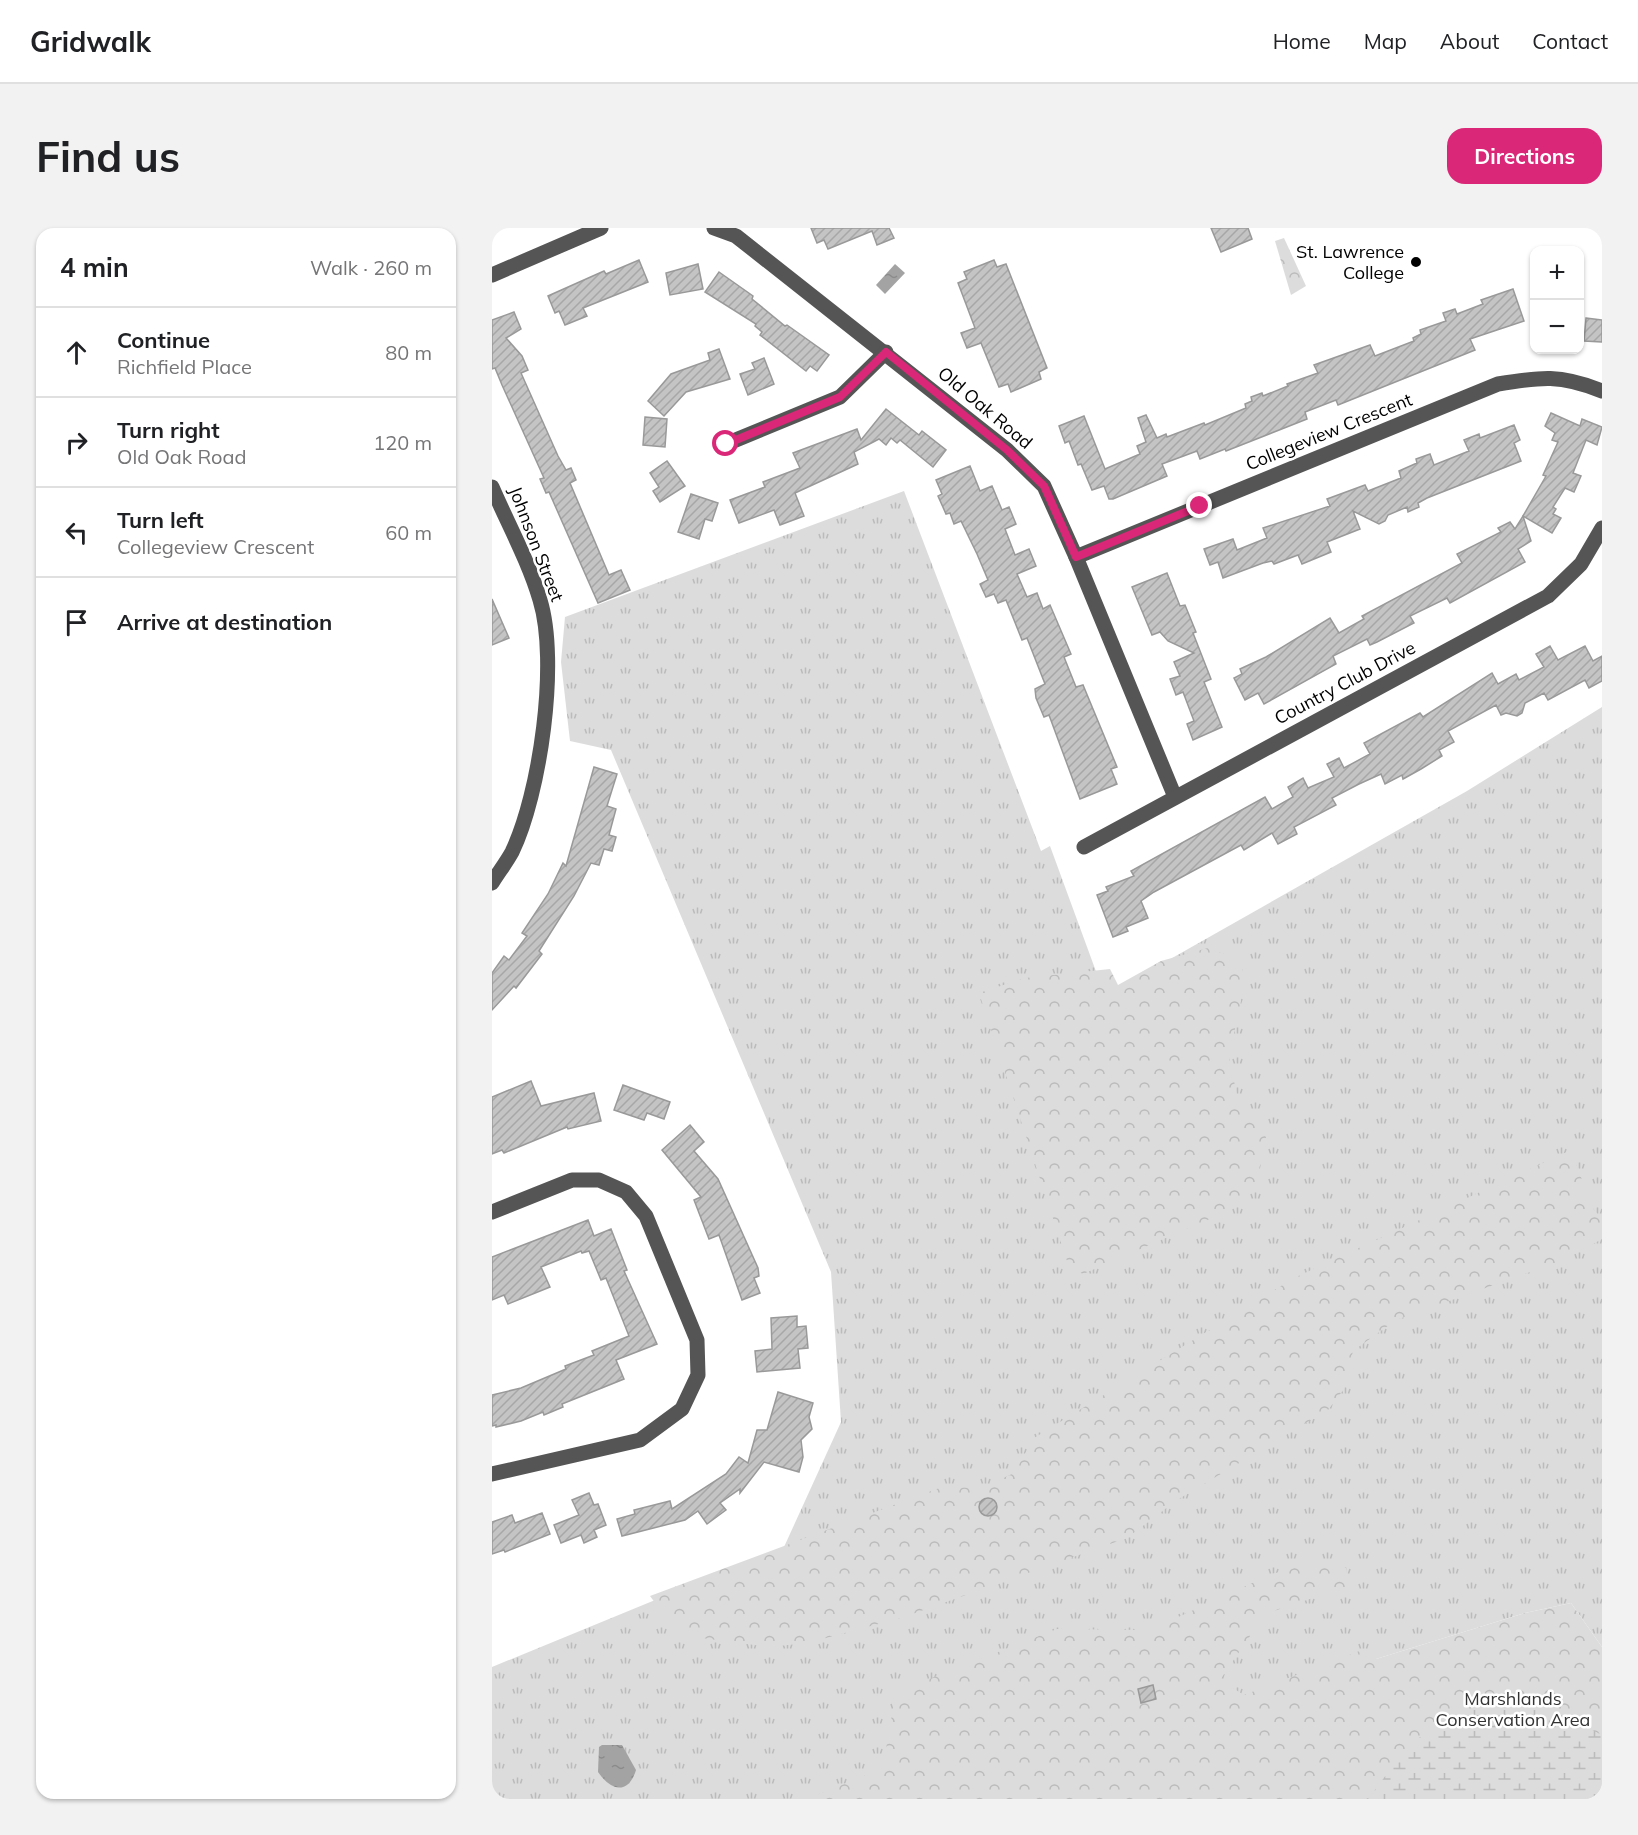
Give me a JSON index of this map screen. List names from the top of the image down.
{
  "streets": {
    "street": [
      "Old Oak Road",
      "Collegeview Crescent",
      "Johnson Street",
      "Country Club Drive"
    ]
  },
  "crossings": [
    ["Old Oak Road", "Collegeview Crescent"],
    ["Old Oak Road", "Country Club Drive"]
  ],
  "parks": ["Marshlands Conservation Area"],
  "places": ["St. Lawrence College"],
  "page": {
    "header": "Gridwalk",
    "nav": [
      "Home",
      "Map",
      "About",
      "Contact"
    ],
    "buttons": "Directions",
    "title": "Find us",
    "heading": ["4 min", "Walk · 260 m"],
    "map_buttons": ["+", "−"],
    "list": [
      ["Continue", "Richfield Place", "80 m"],
      ["Turn right", "Old Oak Road", "120 m"],
      ["Turn left", "Collegeview Crescent", "60 m"],
      "Arrive at destination"
    ]
  }
}
